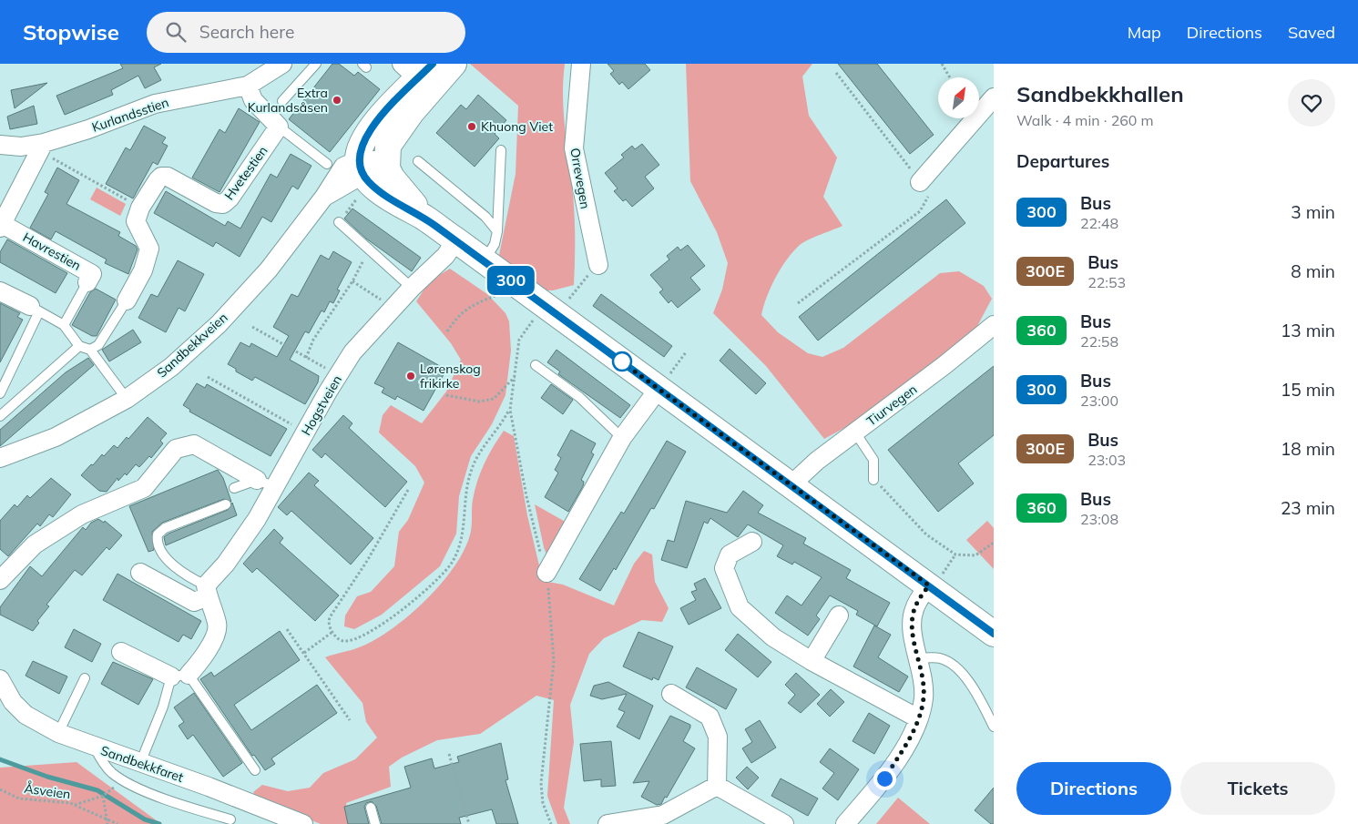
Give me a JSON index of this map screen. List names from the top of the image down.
{
  "streets": {
    "street": [
      "Kurlandsstien",
      "Hvetestien",
      "Orrevegen",
      "Havrestien",
      "Sandbekkveien",
      "Hogstveien",
      "Tiurvegen",
      "Sandbekkfaret"
    ],
    "path": ["Åsveien"]
  },
  "crossings": [
    ["Kurlandsstien", "Havrestien"]
  ],
  "places": ["Extra Kurlandsåsen", "Khuong Viet", "Lørenskog frikirke"],
  "lines": ["bus line 300"],
  "north": "top right",
  "page": {
    "header": "Stopwise",
    "search": "Search here",
    "nav": ["Map", "Directions", "Saved"],
    "on_map": "300",
    "heading": [
      ["Sandbekkhallen", "Walk · 4 min · 260 m"],
      "Departures"
    ],
    "list": [
      {
        "mark": "300",
        "name": "Bus",
        "note": "22:48",
        "value": "3 min"
      },
      {
        "mark": "300E",
        "name": "Bus",
        "note": "22:53",
        "value": "8 min"
      },
      {
        "mark": "360",
        "name": "Bus",
        "note": "22:58",
        "value": "13 min"
      },
      {
        "mark": "300",
        "name": "Bus",
        "note": "23:00",
        "value": "15 min"
      },
      {
        "mark": "300E",
        "name": "Bus",
        "note": "23:03",
        "value": "18 min"
      },
      {
        "mark": "360",
        "name": "Bus",
        "note": "23:08",
        "value": "23 min"
      }
    ],
    "buttons": ["Directions", "Tickets"]
  }
}
